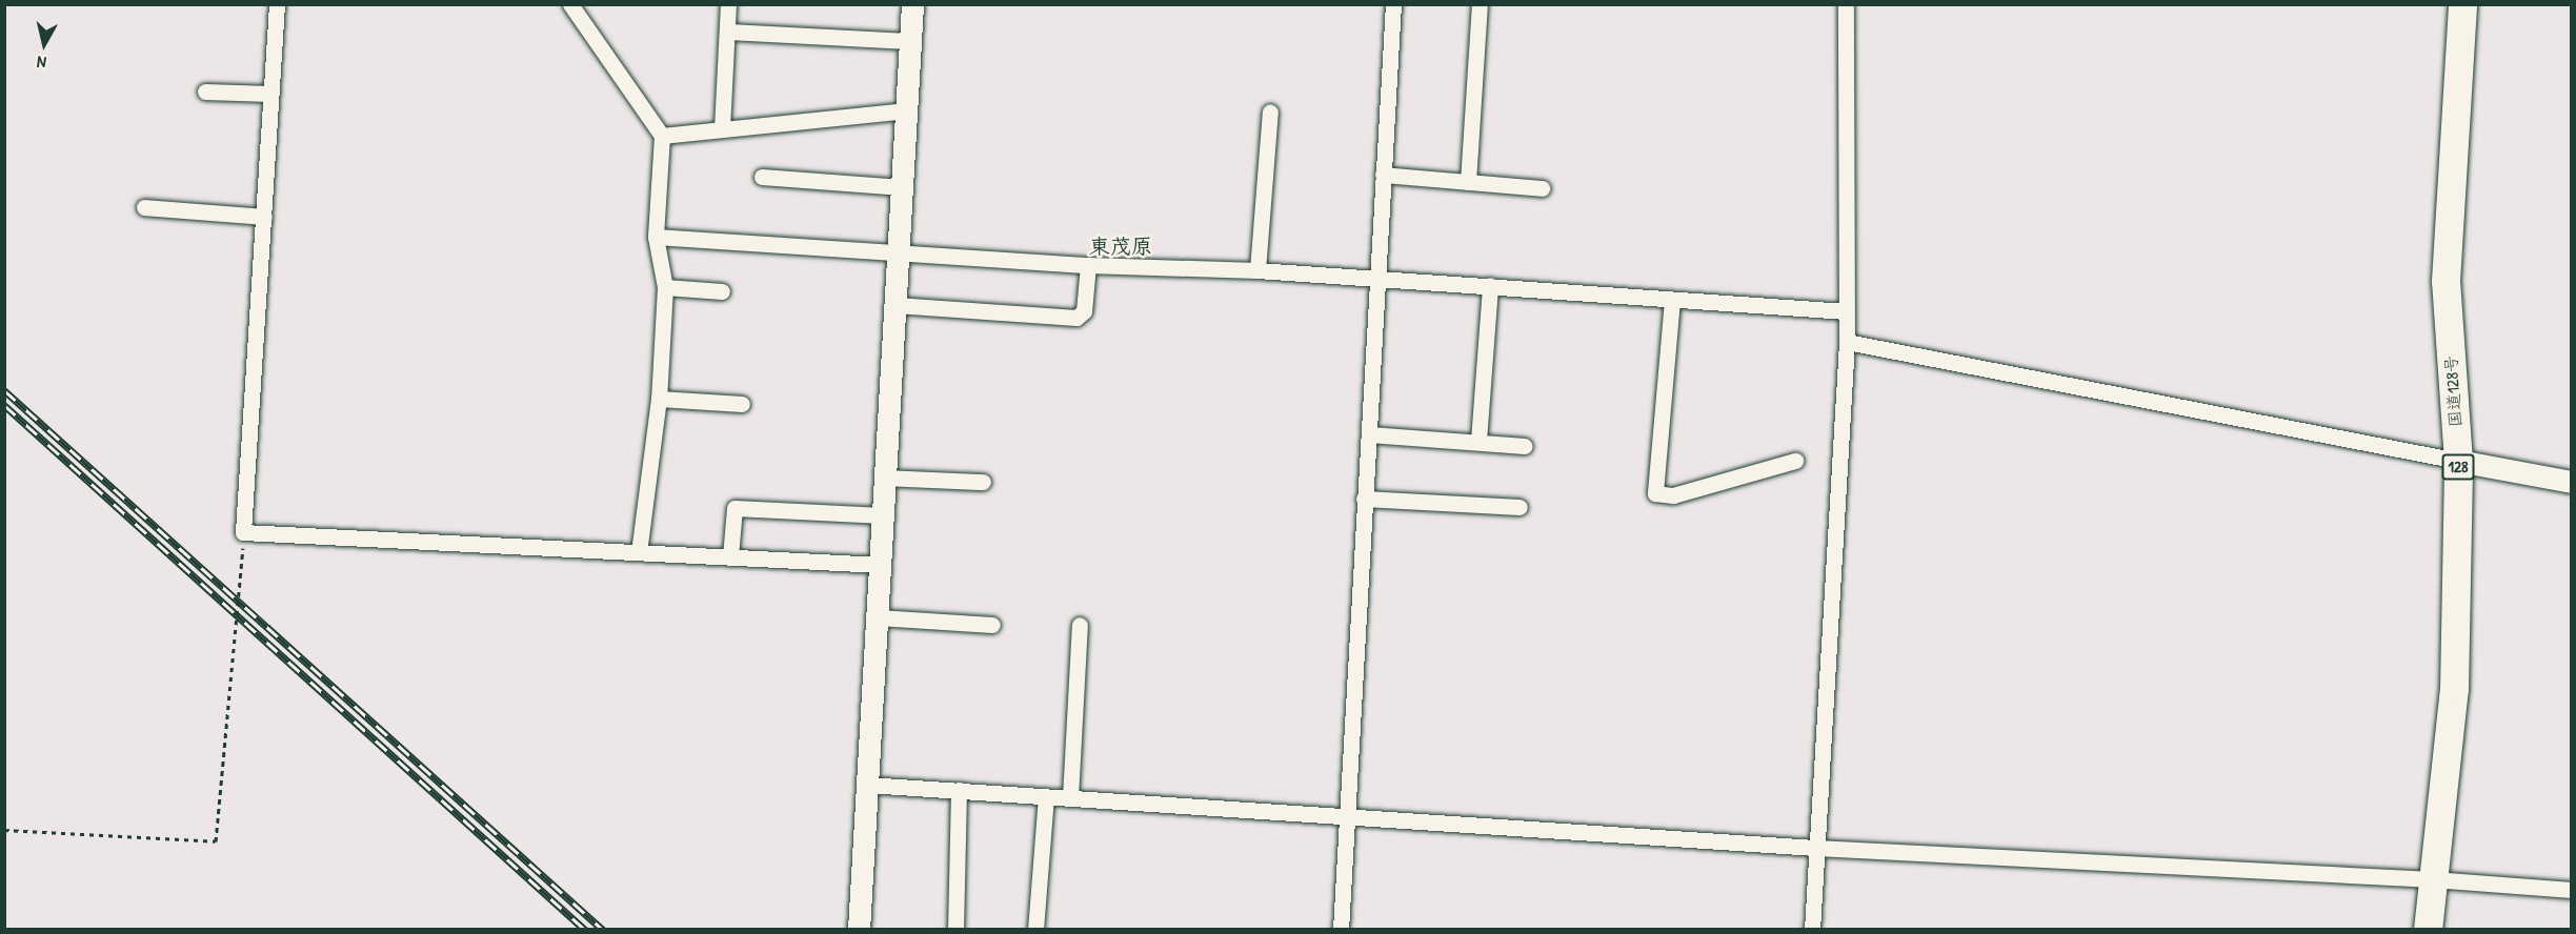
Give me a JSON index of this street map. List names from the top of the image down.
{
  "streets": {
    "highway": ["国道128号", "128"]
  },
  "districts": ["東茂原"],
  "north": "bottom"
}
